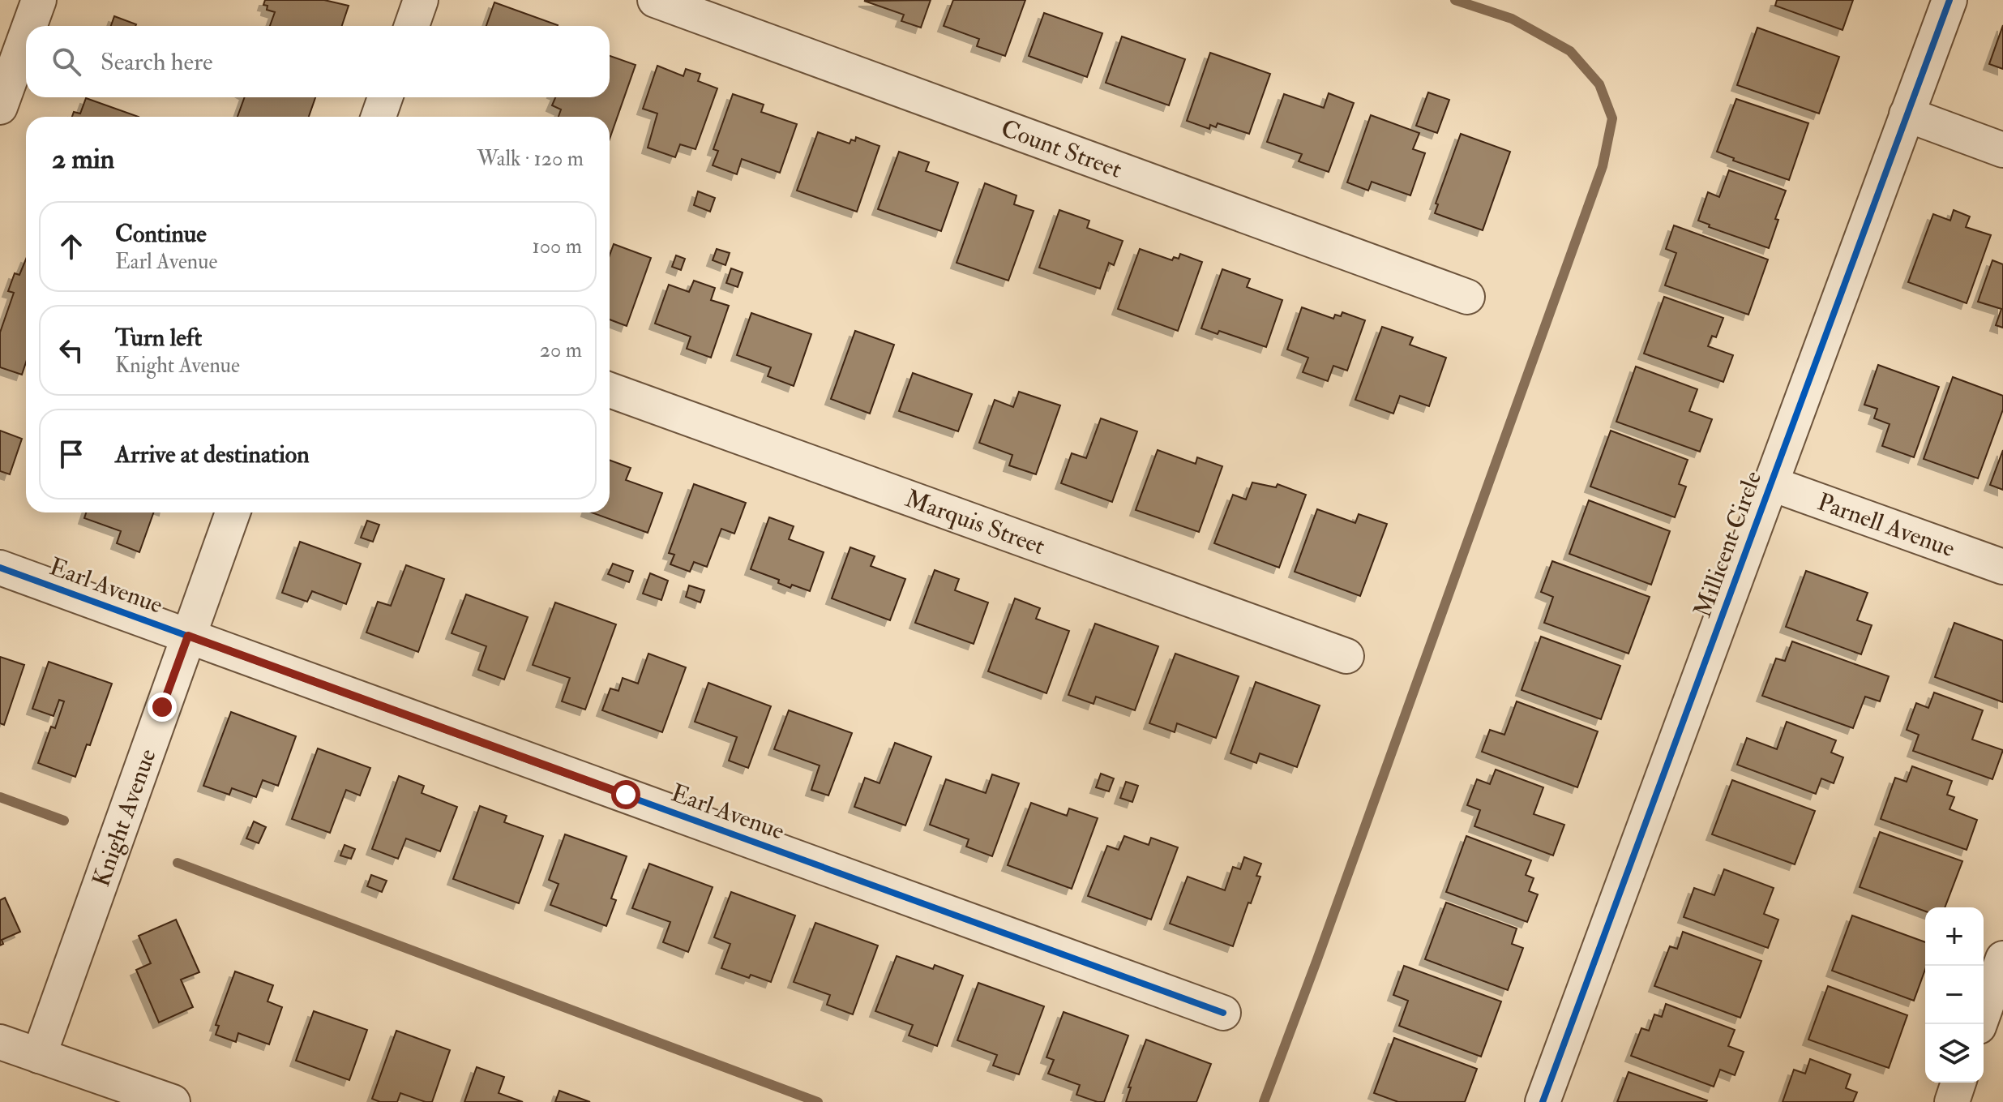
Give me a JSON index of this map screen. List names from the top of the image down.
{
  "streets": {
    "street": [
      "Count Street",
      "Marquis Street",
      "Parnell Avenue",
      "Millicent Circle",
      "Earl Avenue",
      "Knight Avenue"
    ]
  },
  "crossings": [
    ["Parnell Avenue", "Millicent Circle"],
    ["Earl Avenue", "Knight Avenue"]
  ],
  "page": {
    "search": "Search here",
    "heading": ["2 min", "Walk · 120 m"],
    "list": [
      ["Continue", "Earl Avenue", "100 m"],
      ["Turn left", "Knight Avenue", "20 m"],
      "Arrive at destination"
    ],
    "map_buttons": ["+", "−"]
  }
}
